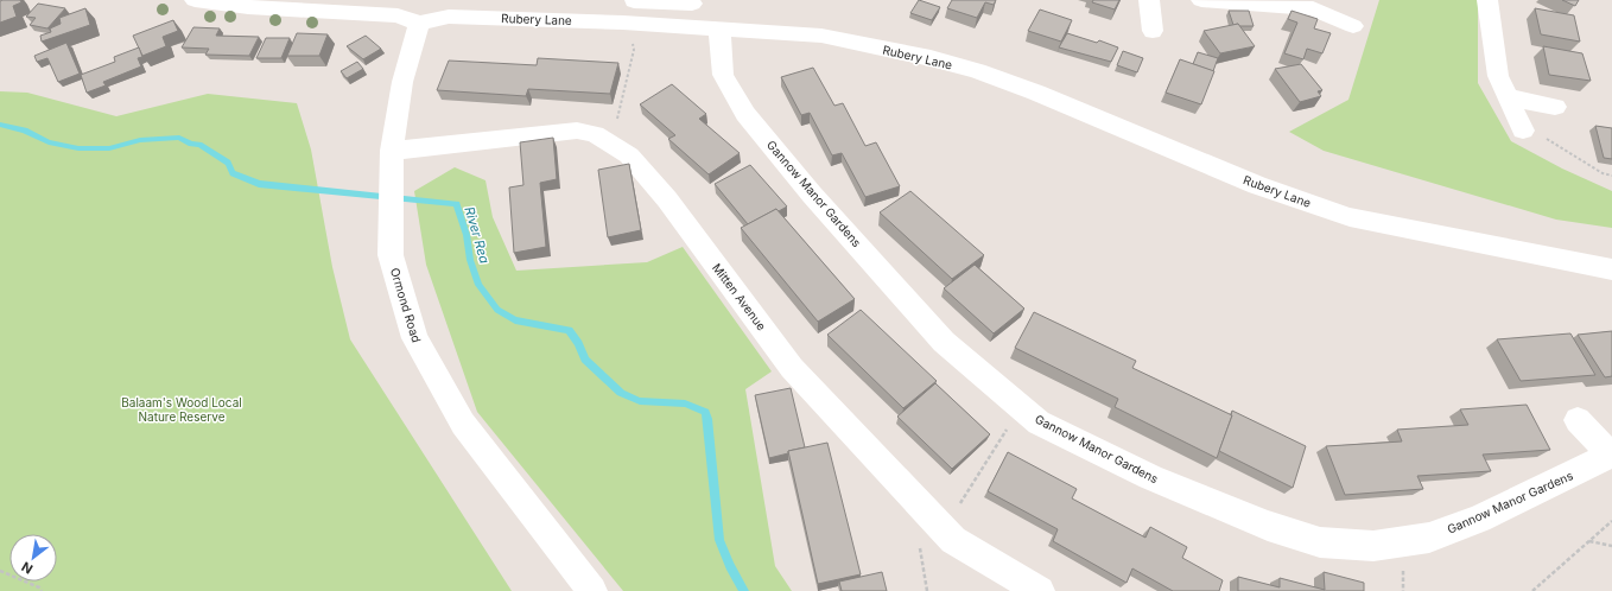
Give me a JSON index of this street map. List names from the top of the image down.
{
  "streets": {
    "street": [
      "Rubery Lane",
      "Gannow Manor Gardens",
      "Mitten Avenue",
      "Ormond Road"
    ]
  },
  "crossings": [
    ["Rubery Lane", "Gannow Manor Gardens"],
    ["Rubery Lane", "Ormond Road"],
    ["Mitten Avenue", "Ormond Road"]
  ],
  "water": ["River Rea"],
  "parks": ["Balaam's Wood Local Nature Reserve"],
  "north": "bottom left"
}
